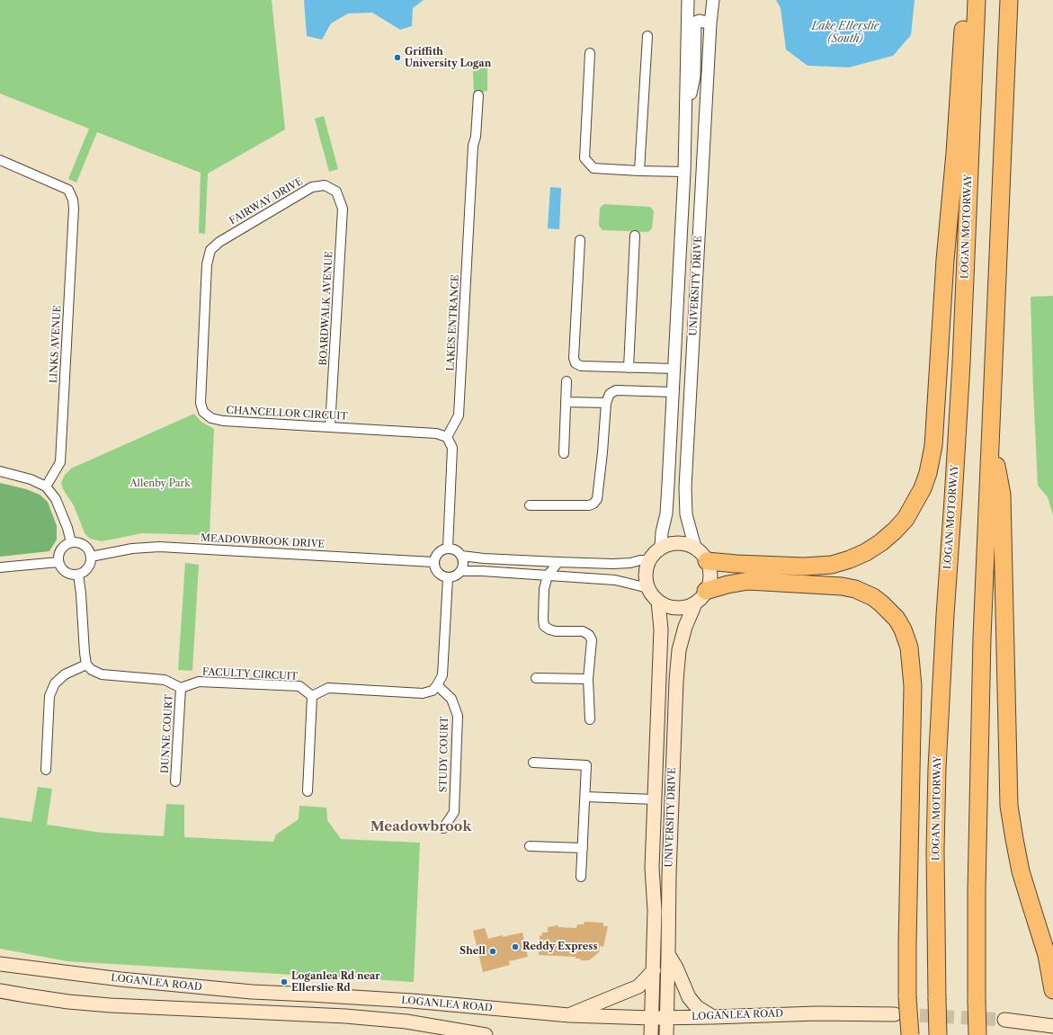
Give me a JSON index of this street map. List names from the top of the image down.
{
  "streets": {
    "highway": ["LOGAN MOTORWAY"],
    "main road": ["UNIVERSITY DRIVE", "LOGANLEA ROAD"],
    "street": [
      "FAIRWAY DRIVE",
      "BOARDWALK AVENUE",
      "LAKES ENTRANCE",
      "LINKS AVENUE",
      "CHANCELLOR CIRCUIT",
      "MEADOWBROOK DRIVE",
      "FACULTY CIRCUIT",
      "DUNNE COURT",
      "STUDY COURT"
    ]
  },
  "crossings": [
    ["FAIRWAY DRIVE", "BOARDWALK AVENUE"],
    ["FAIRWAY DRIVE", "CHANCELLOR CIRCUIT"],
    ["UNIVERSITY DRIVE", "LOGANLEA ROAD"],
    ["BOARDWALK AVENUE", "CHANCELLOR CIRCUIT"],
    ["LAKES ENTRANCE", "CHANCELLOR CIRCUIT"],
    ["FACULTY CIRCUIT", "DUNNE COURT"]
  ],
  "districts": ["Meadowbrook"],
  "water": ["Lake Ellerslie (South)"],
  "parks": ["Allenby Park"],
  "places": [
    "Griffith University Logan",
    "Reddy Express",
    "Shell",
    "Loganlea Rd near Ellerslie Rd"
  ]
}
